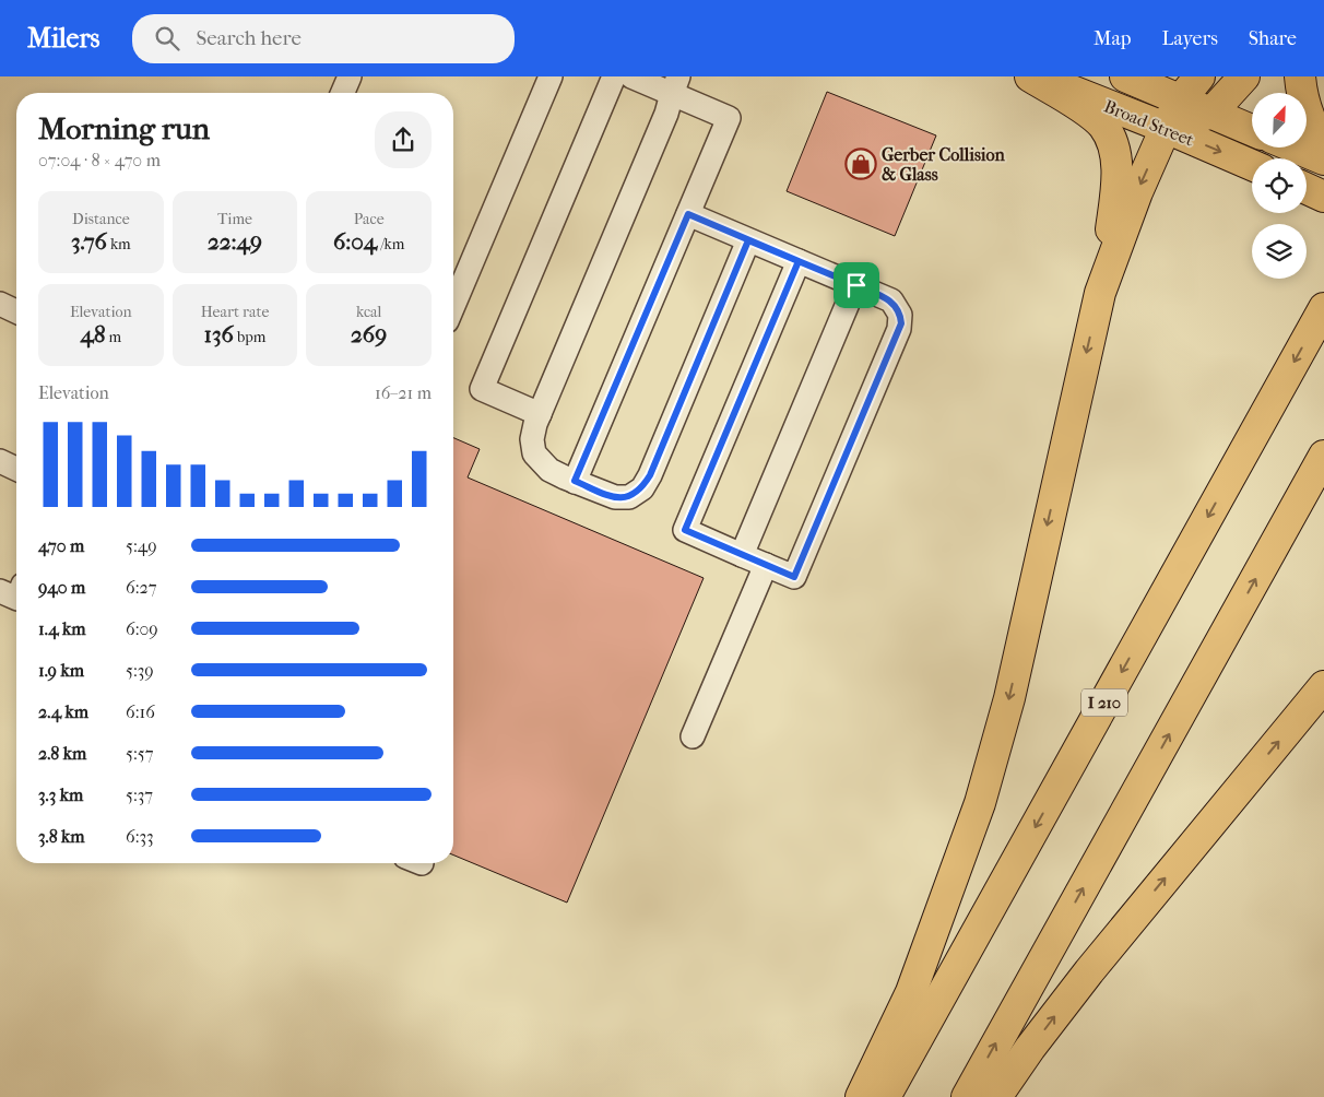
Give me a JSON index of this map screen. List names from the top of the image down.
{
  "streets": {
    "main road": ["Broad Street", "I 210"]
  },
  "places": {
    "shop": ["Gerber Collision & Glass"]
  },
  "north": "top right",
  "page": {
    "header": "Milers",
    "search": "Search here",
    "nav": ["Map", "Layers", "Share"],
    "heading": ["Morning run", "07:04 · 8 × 470 m"],
    "stats": [
      ["Distance", "3.76 km"],
      ["Time", "22:49"],
      ["Pace", "6:04 /km"],
      ["Elevation", "48 m"],
      ["Heart rate", "136 bpm"],
      ["kcal", "269"]
    ],
    "chart": ["Elevation", "16–21 m"],
    "list": [
      {
        "name": "470 m",
        "note": "5:49"
      },
      {
        "name": "940 m",
        "note": "6:27"
      },
      {
        "name": "1.4 km",
        "note": "6:09"
      },
      {
        "name": "1.9 km",
        "note": "5:39"
      },
      {
        "name": "2.4 km",
        "note": "6:16"
      },
      {
        "name": "2.8 km",
        "note": "5:57"
      },
      {
        "name": "3.3 km",
        "note": "5:37"
      },
      {
        "name": "3.8 km",
        "note": "6:33"
      }
    ]
  }
}
